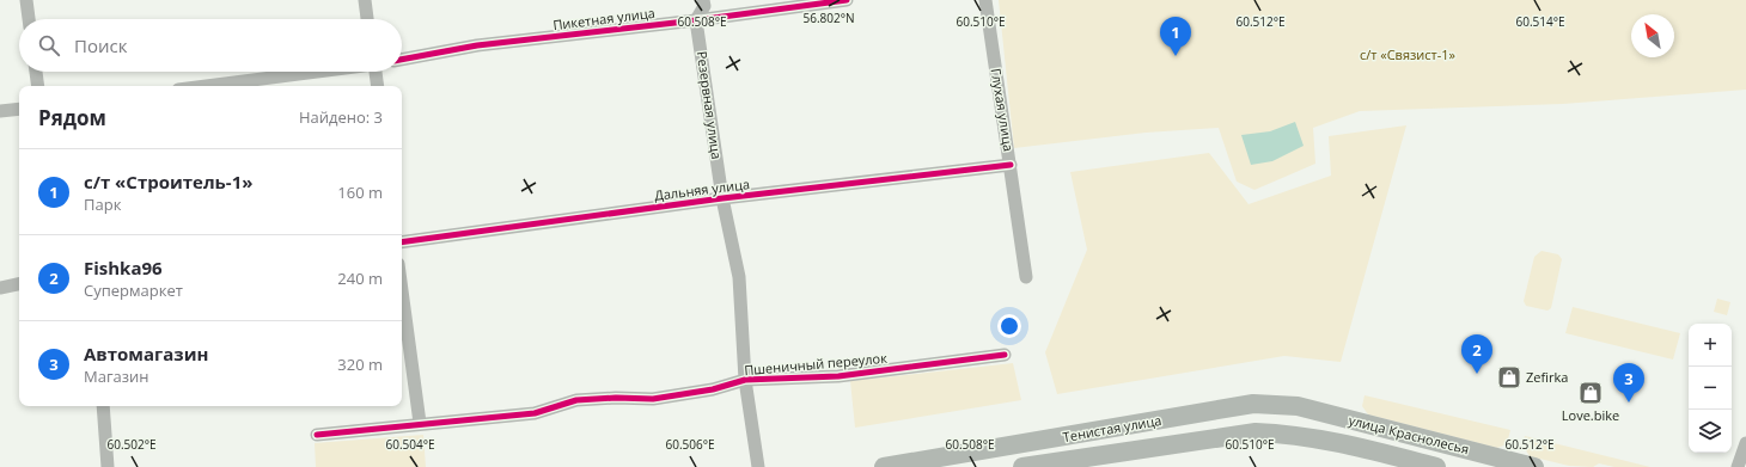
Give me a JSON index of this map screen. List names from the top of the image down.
{
  "streets": {
    "main road": ["Тенистая улица", "улица Краснолесья"],
    "street": [
      "Пикетная улица",
      "Резервная улица",
      "Глухая улица",
      "Дальняя улица",
      "Пшеничный переулок"
    ]
  },
  "crossings": [
    ["Пикетная улица", "Резервная улица"],
    ["Резервная улица", "Дальняя улица"],
    ["Резервная улица", "Пшеничный переулок"],
    ["Глухая улица", "Дальняя улица"],
    ["Тенистая улица", "улица Краснолесья"]
  ],
  "parks": ["с/т «Связист-1»"],
  "places": {
    "shop": ["Zefirka", "Love.bike"]
  },
  "north": "top left",
  "page": {
    "pins": ["1", "2", "3"],
    "search": "Поиск",
    "heading": ["Рядом", "Найдено: 3"],
    "list": [
      {
        "mark": "1",
        "name": "с/т «Строитель-1»",
        "note": "Парк",
        "value": "160 m"
      },
      {
        "mark": "2",
        "name": "Fishka96",
        "note": "Супермаркет",
        "value": "240 m"
      },
      {
        "mark": "3",
        "name": "Автомагазин",
        "note": "Магазин",
        "value": "320 m"
      }
    ],
    "map_buttons": ["+", "−"]
  },
  "coordinates": [
    "56.802°N",
    "60.508°E",
    "60.510°E",
    "60.512°E",
    "60.514°E",
    "60.502°E",
    "60.504°E",
    "60.506°E"
  ]
}
